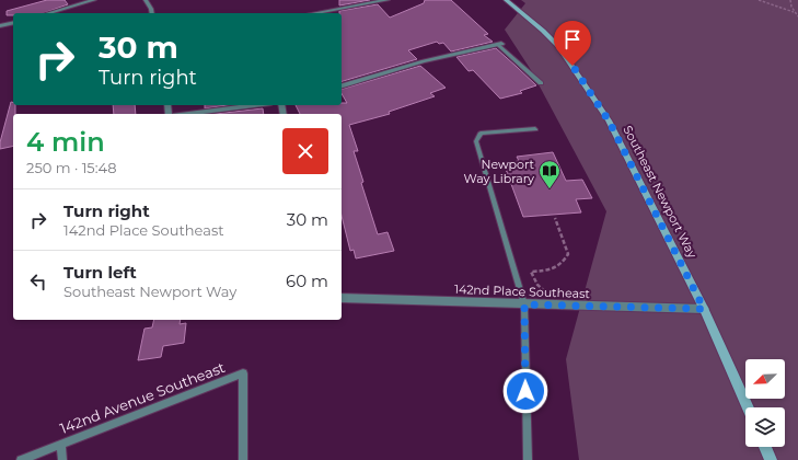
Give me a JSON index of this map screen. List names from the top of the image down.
{
  "streets": {
    "main road": ["Southeast Newport Way"],
    "street": ["142nd Place Southeast"],
    "lane": ["142nd Avenue Southeast"]
  },
  "crossings": [
    ["Southeast Newport Way", "142nd Place Southeast"]
  ],
  "places": {
    "library": ["Newport Way Library"]
  },
  "north": "bottom left",
  "page": {
    "turn": ["30 m", "Turn right"],
    "heading": ["4 min", "250 m · 15:48"],
    "list": [
      {
        "name": "Turn right",
        "note": "142nd Place Southeast",
        "value": "30 m"
      },
      {
        "name": "Turn left",
        "note": "Southeast Newport Way",
        "value": "60 m"
      }
    ]
  }
}
